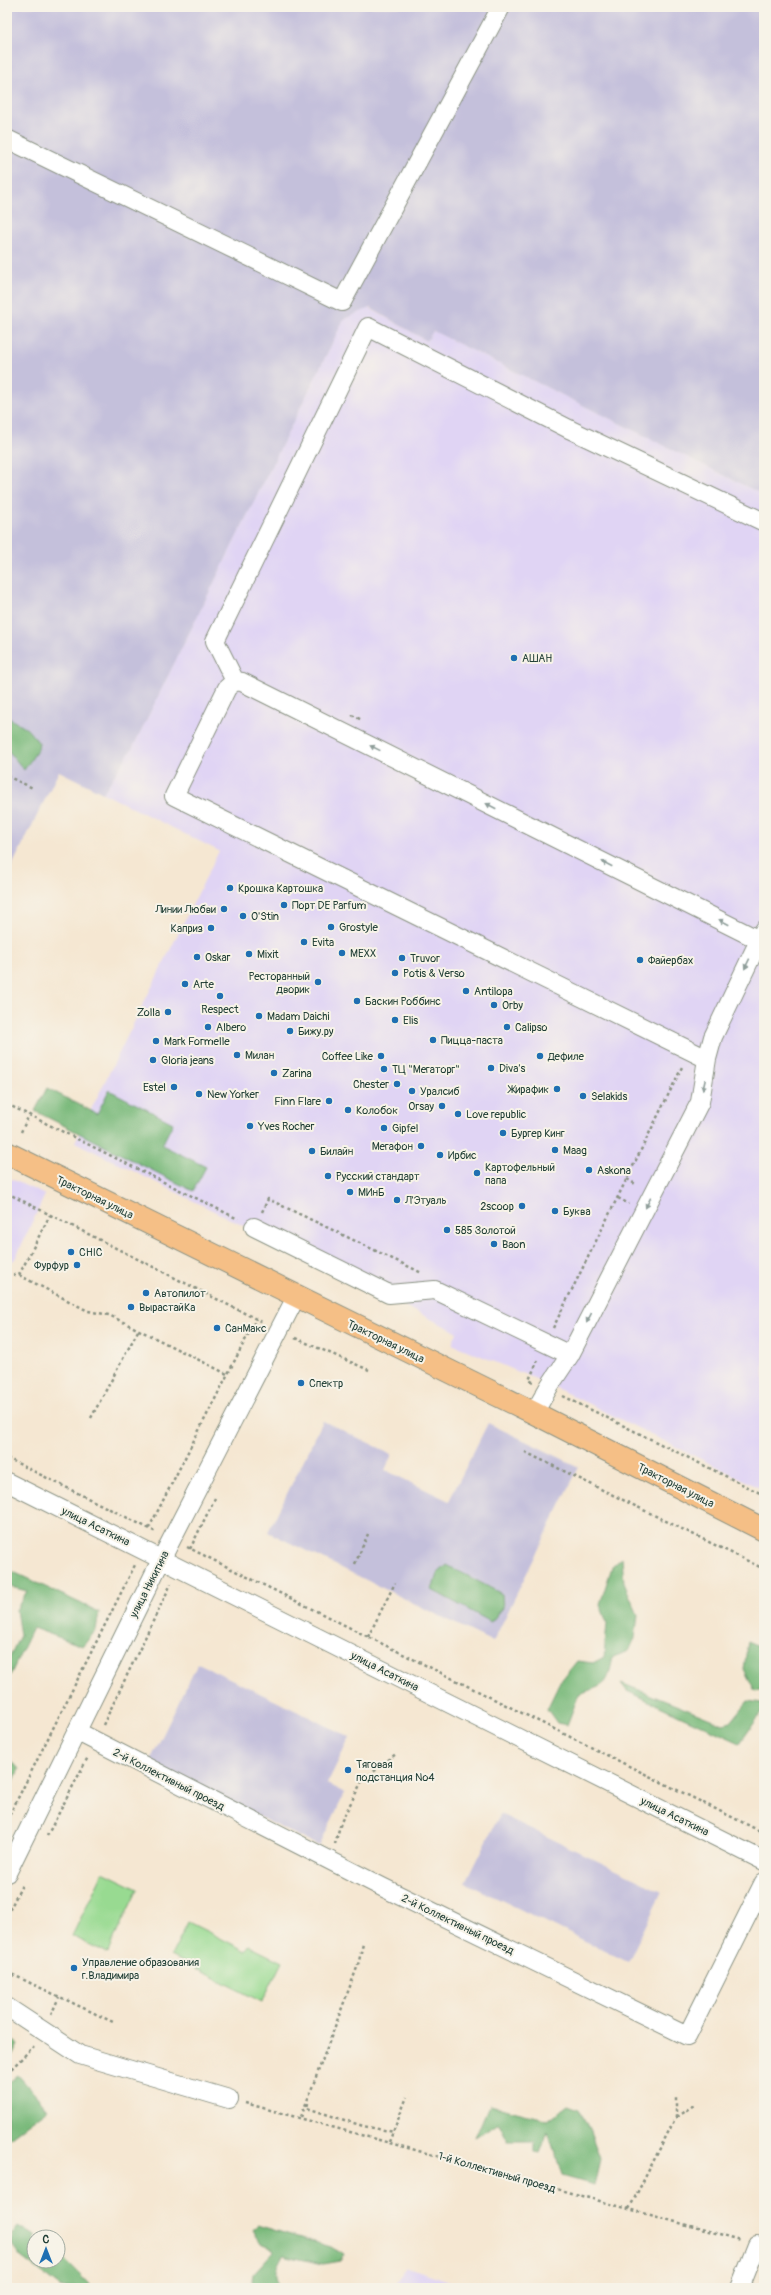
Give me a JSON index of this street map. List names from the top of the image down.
{
  "streets": {
    "main road": ["Тракторная улица"],
    "street": ["улица Асаткина", "улица Никитина", "2-й Коллективный проезд"],
    "path": ["1-й Коллективный проезд"]
  },
  "crossings": [
    ["Тракторная улица", "улица Никитина"],
    ["улица Асаткина", "улица Никитина"],
    ["улица Никитина", "2-й Коллективный проезд"]
  ],
  "places": [
    "АШАН",
    "Крошка Картошка",
    "Порт DE Parfum",
    "Линии Любви",
    "O'Stin",
    "Grostyle",
    "Каприз",
    "Evita",
    "MEXX",
    "Mixit",
    "Oskar",
    "Truvor",
    "Файербах",
    "Potis & Verso",
    "Ресторанный дворик",
    "Arte",
    "Antilopa",
    "Respect",
    "Баскин Роббинс",
    "Orby",
    "Zolla",
    "Madam Daichi",
    "Elis",
    "Albero",
    "Calipso",
    "Бижу.ру",
    "Пицца-паста",
    "Mark Formelle",
    "Милан",
    "Coffee Like",
    "Дефиле",
    "Gloria jeans",
    "Diva's",
    "ТЦ \"Мегаторг\"",
    "Zarina",
    "Chester",
    "Estel",
    "Жирафик",
    "Уралсиб",
    "New Yorker",
    "Selakids",
    "Finn Flare",
    "Orsay",
    "Колобок",
    "Love republic",
    "Yves Rocher",
    "Gipfel",
    "Бургер Кинг",
    "Мегафон",
    "Maag",
    "Билайн",
    "Ирбис",
    "Askona",
    "Картофельный папа",
    "Русский стандарт",
    "МИнБ",
    "Л'Этуаль",
    "2scoop",
    "Буква",
    "585 Золотой",
    "Baon",
    "CHIC",
    "Фурфур",
    "Автопилот",
    "ВырастайКа",
    "СанМакс",
    "Спектр",
    "Тяговая подстанция №4",
    "Управление образования г.Владимира"
  ],
  "north": "top"
}
